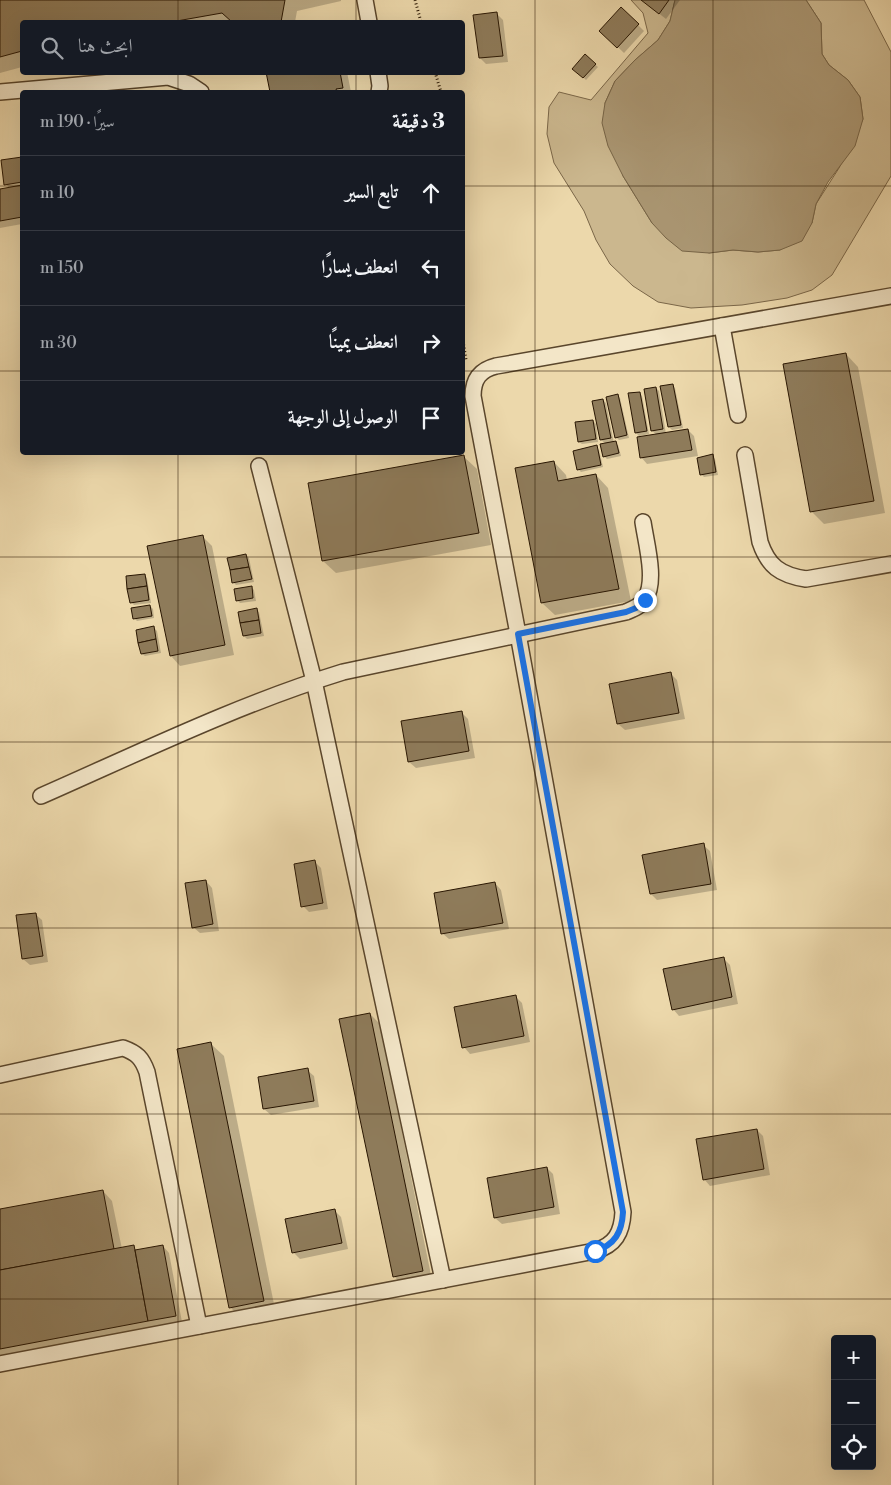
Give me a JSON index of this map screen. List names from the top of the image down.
{
  "page": {
    "search": "ابحث هنا",
    "heading": ["3 دقيقة", "سيرًا · 190 m"],
    "list": [
      ["تابع السير", "10 m"],
      ["انعطف يسارًا", "150 m"],
      ["انعطف يمينًا", "30 m"],
      "الوصول إلى الوجهة"
    ],
    "map_buttons": ["+", "−"]
  }
}
